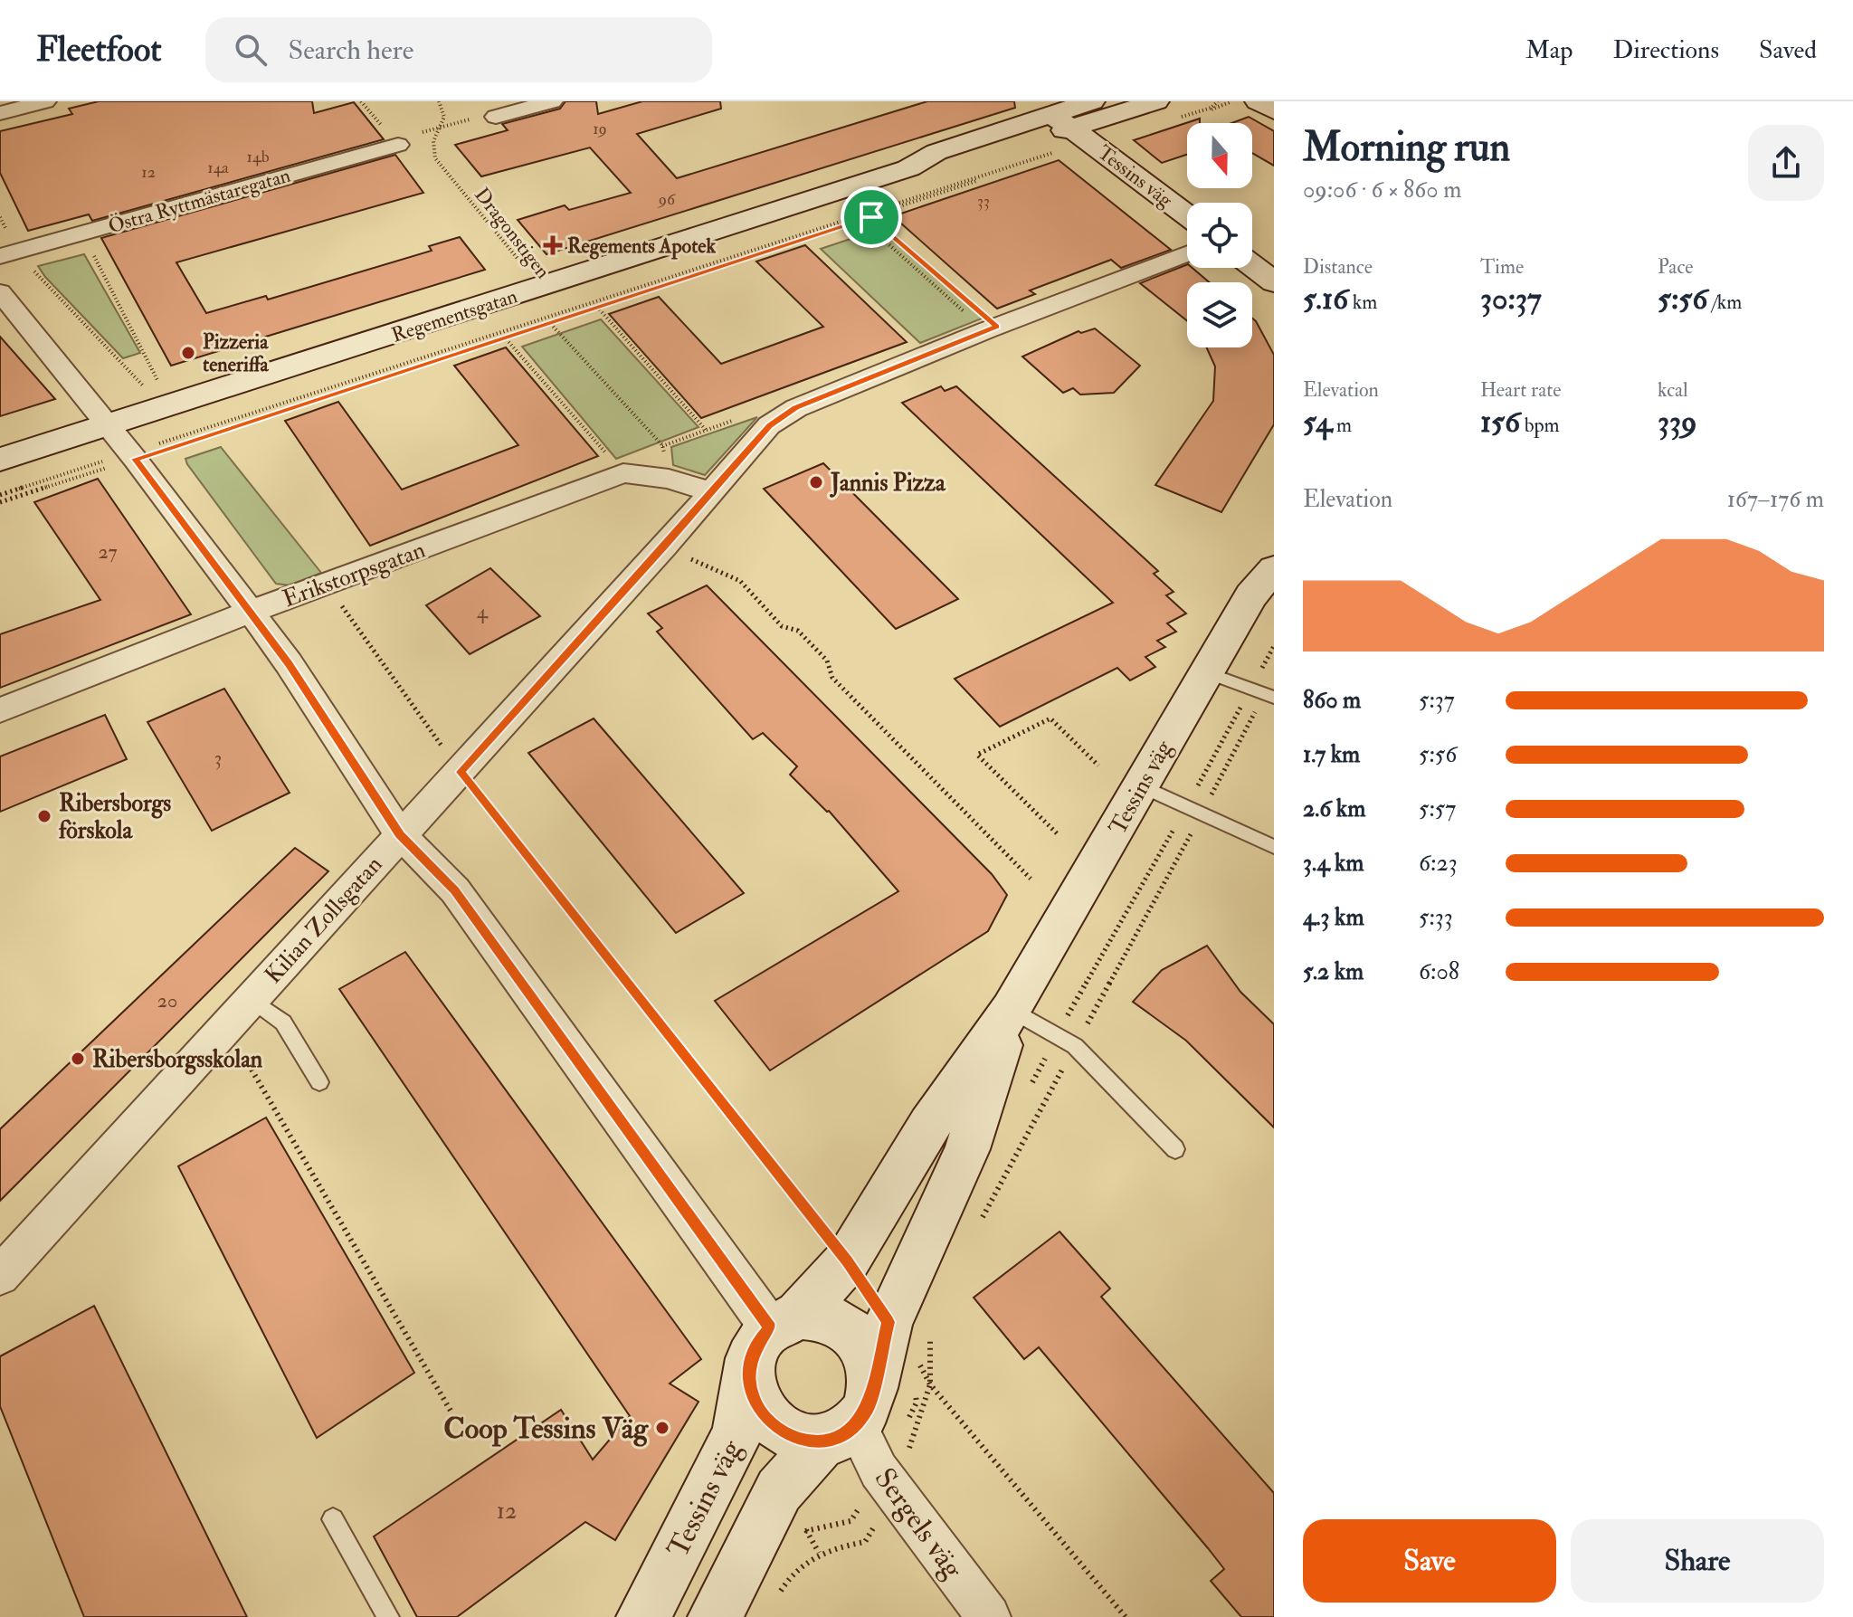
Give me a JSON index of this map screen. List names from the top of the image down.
{
  "streets": {
    "street": [
      "Tessins väg",
      "Östra Ryttmästaregatan",
      "Regementsgatan",
      "Erikstorpsgatan",
      "Kilian Zollsgatan",
      "Sergels väg"
    ],
    "path": ["Dragonstigen"]
  },
  "crossings": [
    ["Tessins väg", "Regementsgatan"],
    ["Tessins väg", "Sergels väg"],
    ["Dragonstigen", "Regementsgatan"],
    ["Erikstorpsgatan", "Kilian Zollsgatan"]
  ],
  "places": {
    "health": ["Regements Apotek"],
    "other": [
      "Pizzeria teneriffa",
      "Jannis Pizza",
      "Ribersborgs förskola",
      "Ribersborgsskolan",
      "Coop Tessins Väg"
    ]
  },
  "house_numbers": [
    "19",
    "14b",
    "14a",
    "12",
    "96",
    "33",
    "27",
    "4",
    "3",
    "20",
    "12"
  ],
  "north": "bottom",
  "page": {
    "header": "Fleetfoot",
    "search": "Search here",
    "nav": ["Map", "Directions", "Saved"],
    "heading": ["Morning run", "09:06 · 6 × 860 m"],
    "stats": [
      ["Distance", "5.16 km"],
      ["Time", "30:37"],
      ["Pace", "5:56 /km"],
      ["Elevation", "54 m"],
      ["Heart rate", "156 bpm"],
      ["kcal", "339"]
    ],
    "chart": ["Elevation", "167–176 m"],
    "list": [
      {
        "name": "860 m",
        "note": "5:37"
      },
      {
        "name": "1.7 km",
        "note": "5:56"
      },
      {
        "name": "2.6 km",
        "note": "5:57"
      },
      {
        "name": "3.4 km",
        "note": "6:23"
      },
      {
        "name": "4.3 km",
        "note": "5:33"
      },
      {
        "name": "5.2 km",
        "note": "6:08"
      }
    ],
    "buttons": ["Save", "Share"]
  }
}
